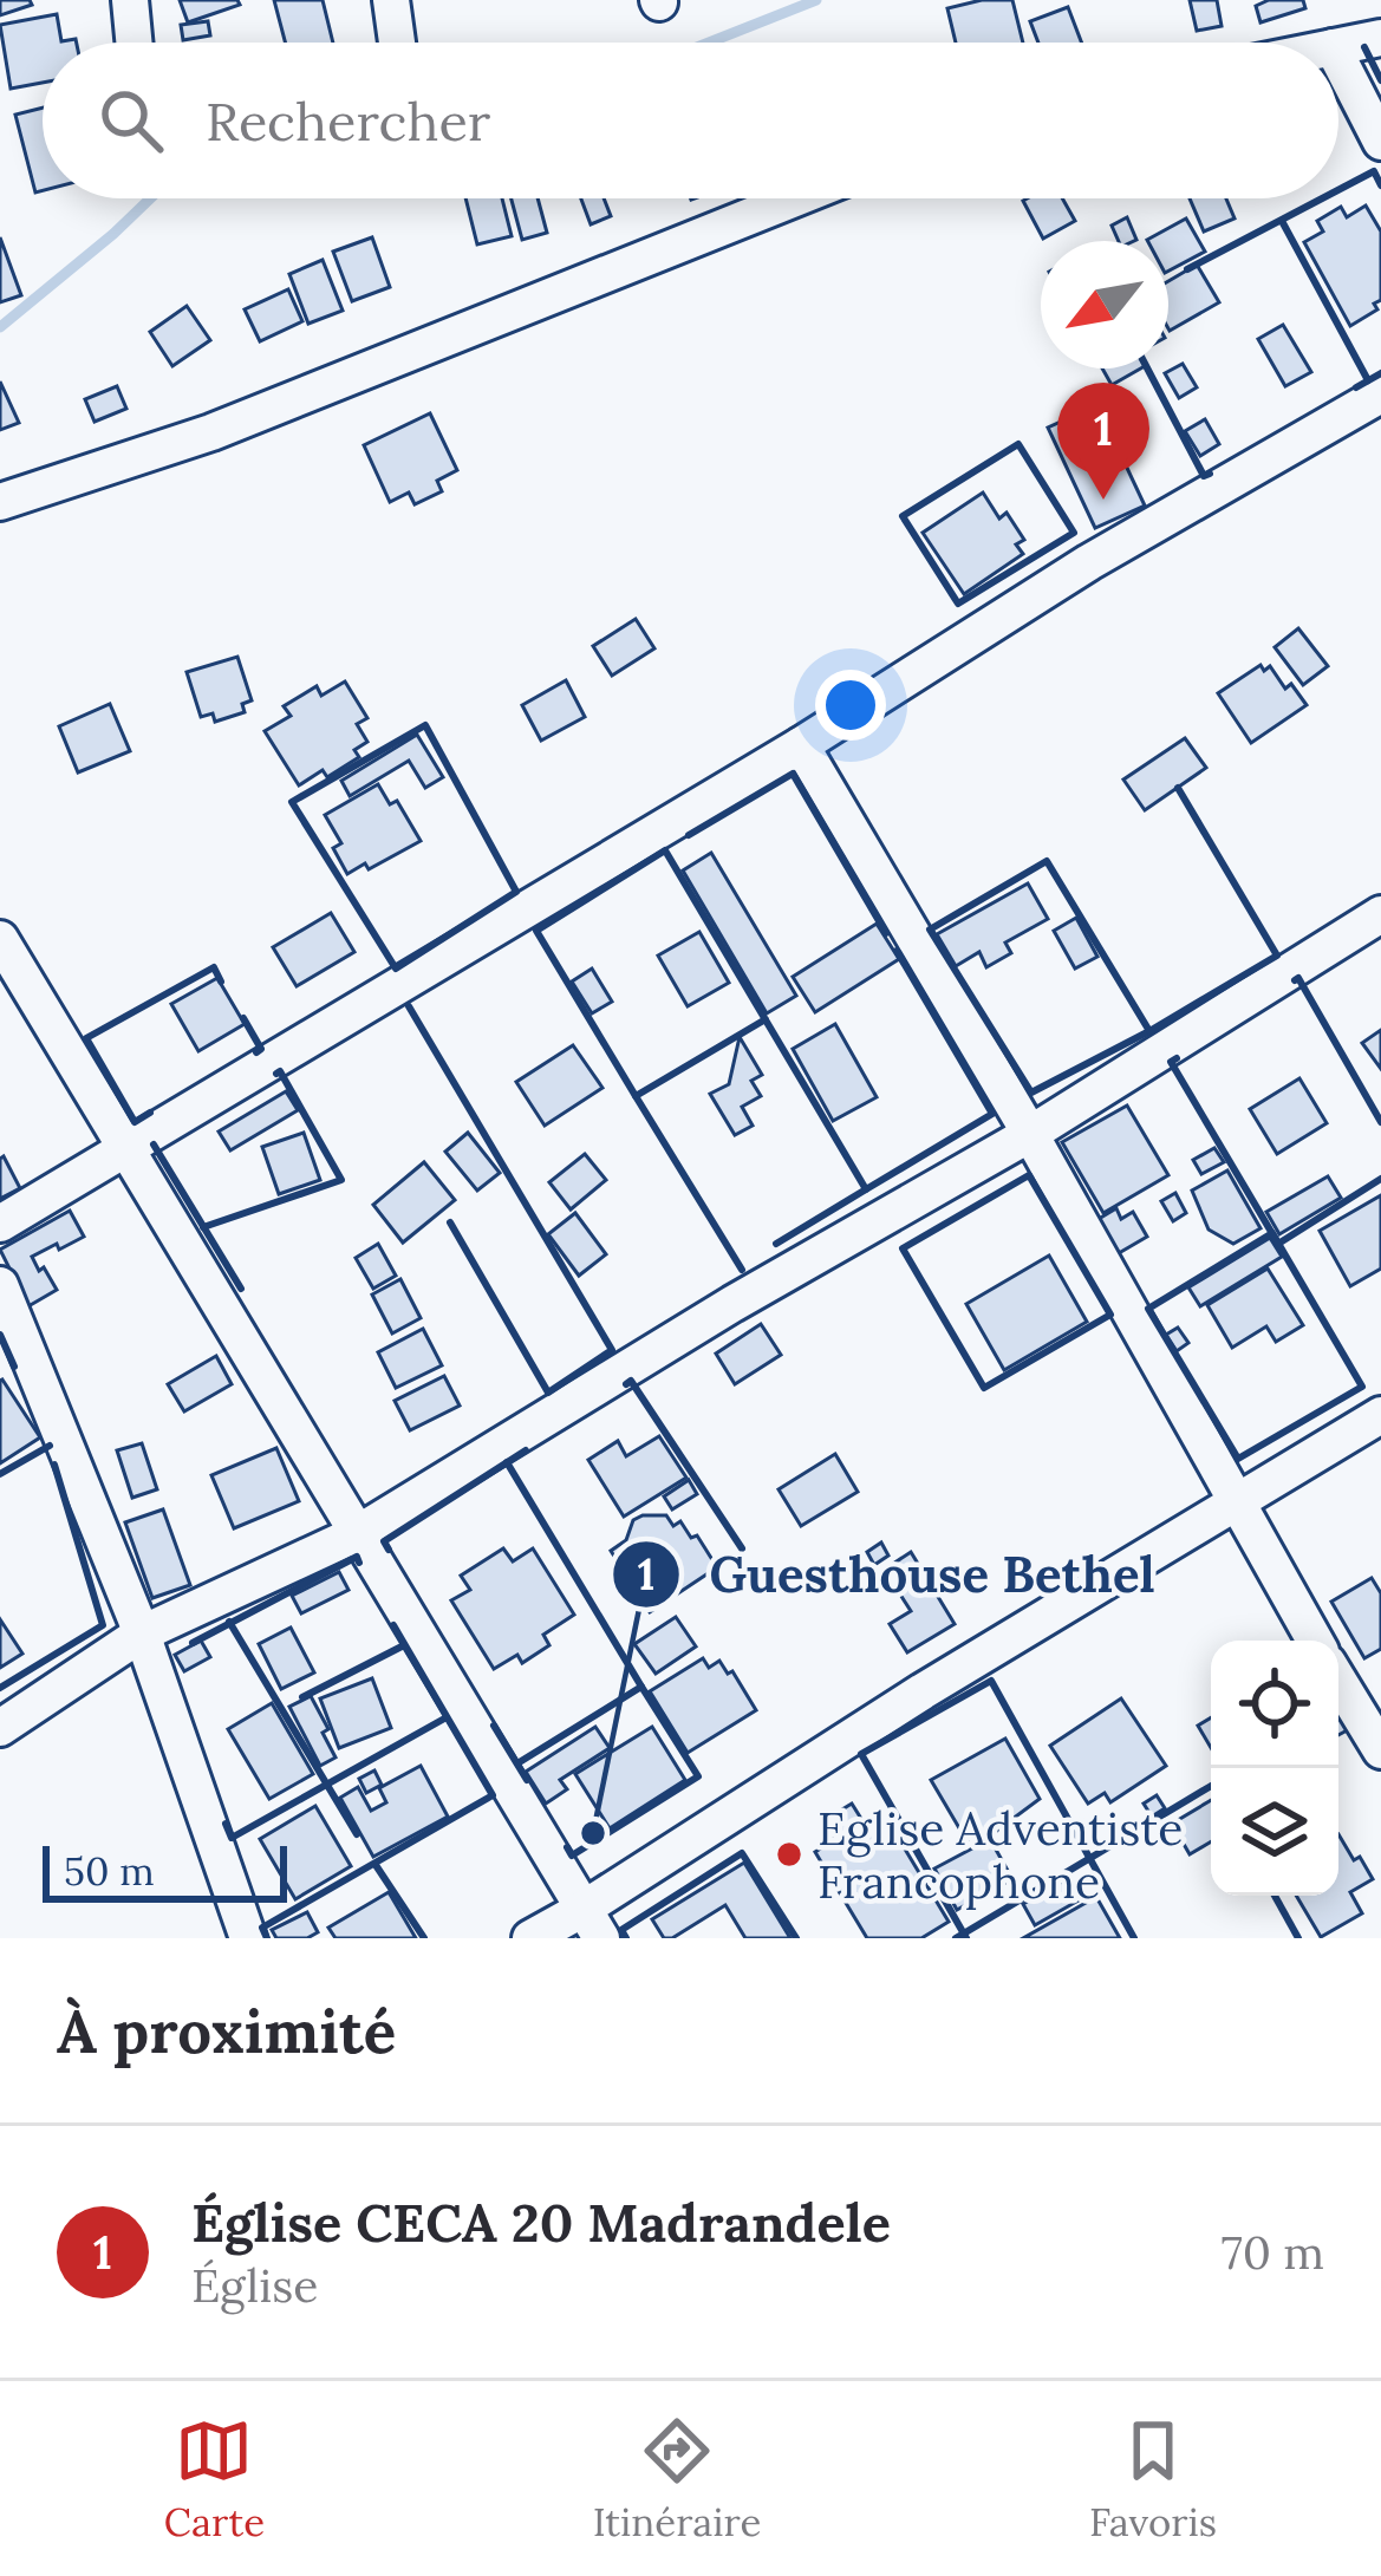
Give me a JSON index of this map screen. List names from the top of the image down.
{
  "places": ["Guesthouse Bethel", "Eglise Adventiste Francophone"],
  "scale_bar": "50 m",
  "north": "bottom left",
  "page": {
    "search": "Rechercher",
    "pins": "1",
    "scale": "50 m",
    "heading": "À proximité",
    "list": [
      {
        "mark": "1",
        "name": "Église CECA 20 Madrandele",
        "note": "Église",
        "value": "70 m"
      }
    ],
    "nav": ["Carte", "Itinéraire", "Favoris"]
  }
}
